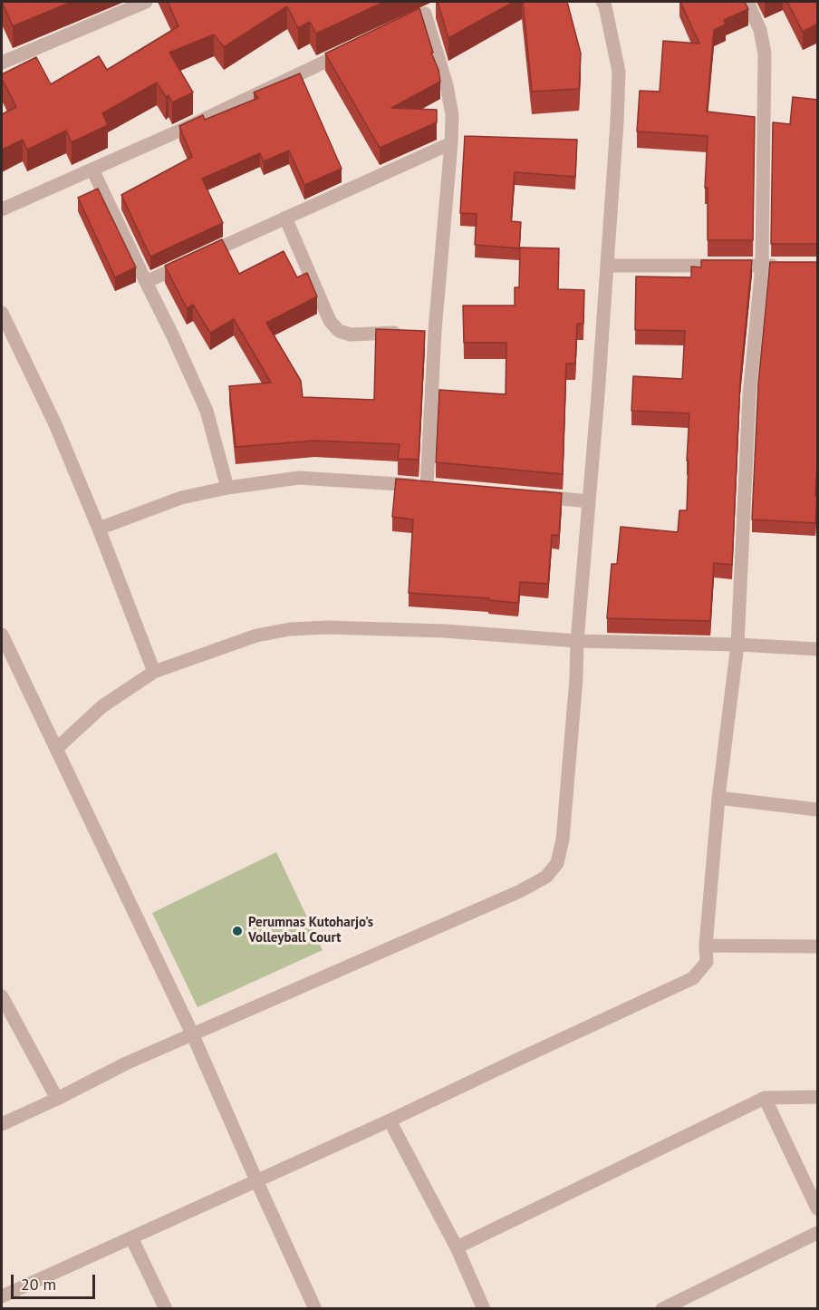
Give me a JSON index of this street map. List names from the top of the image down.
{
  "places": ["Perumnas Kutoharjo's Volleyball Court"],
  "scale_bar": "20 m"
}
